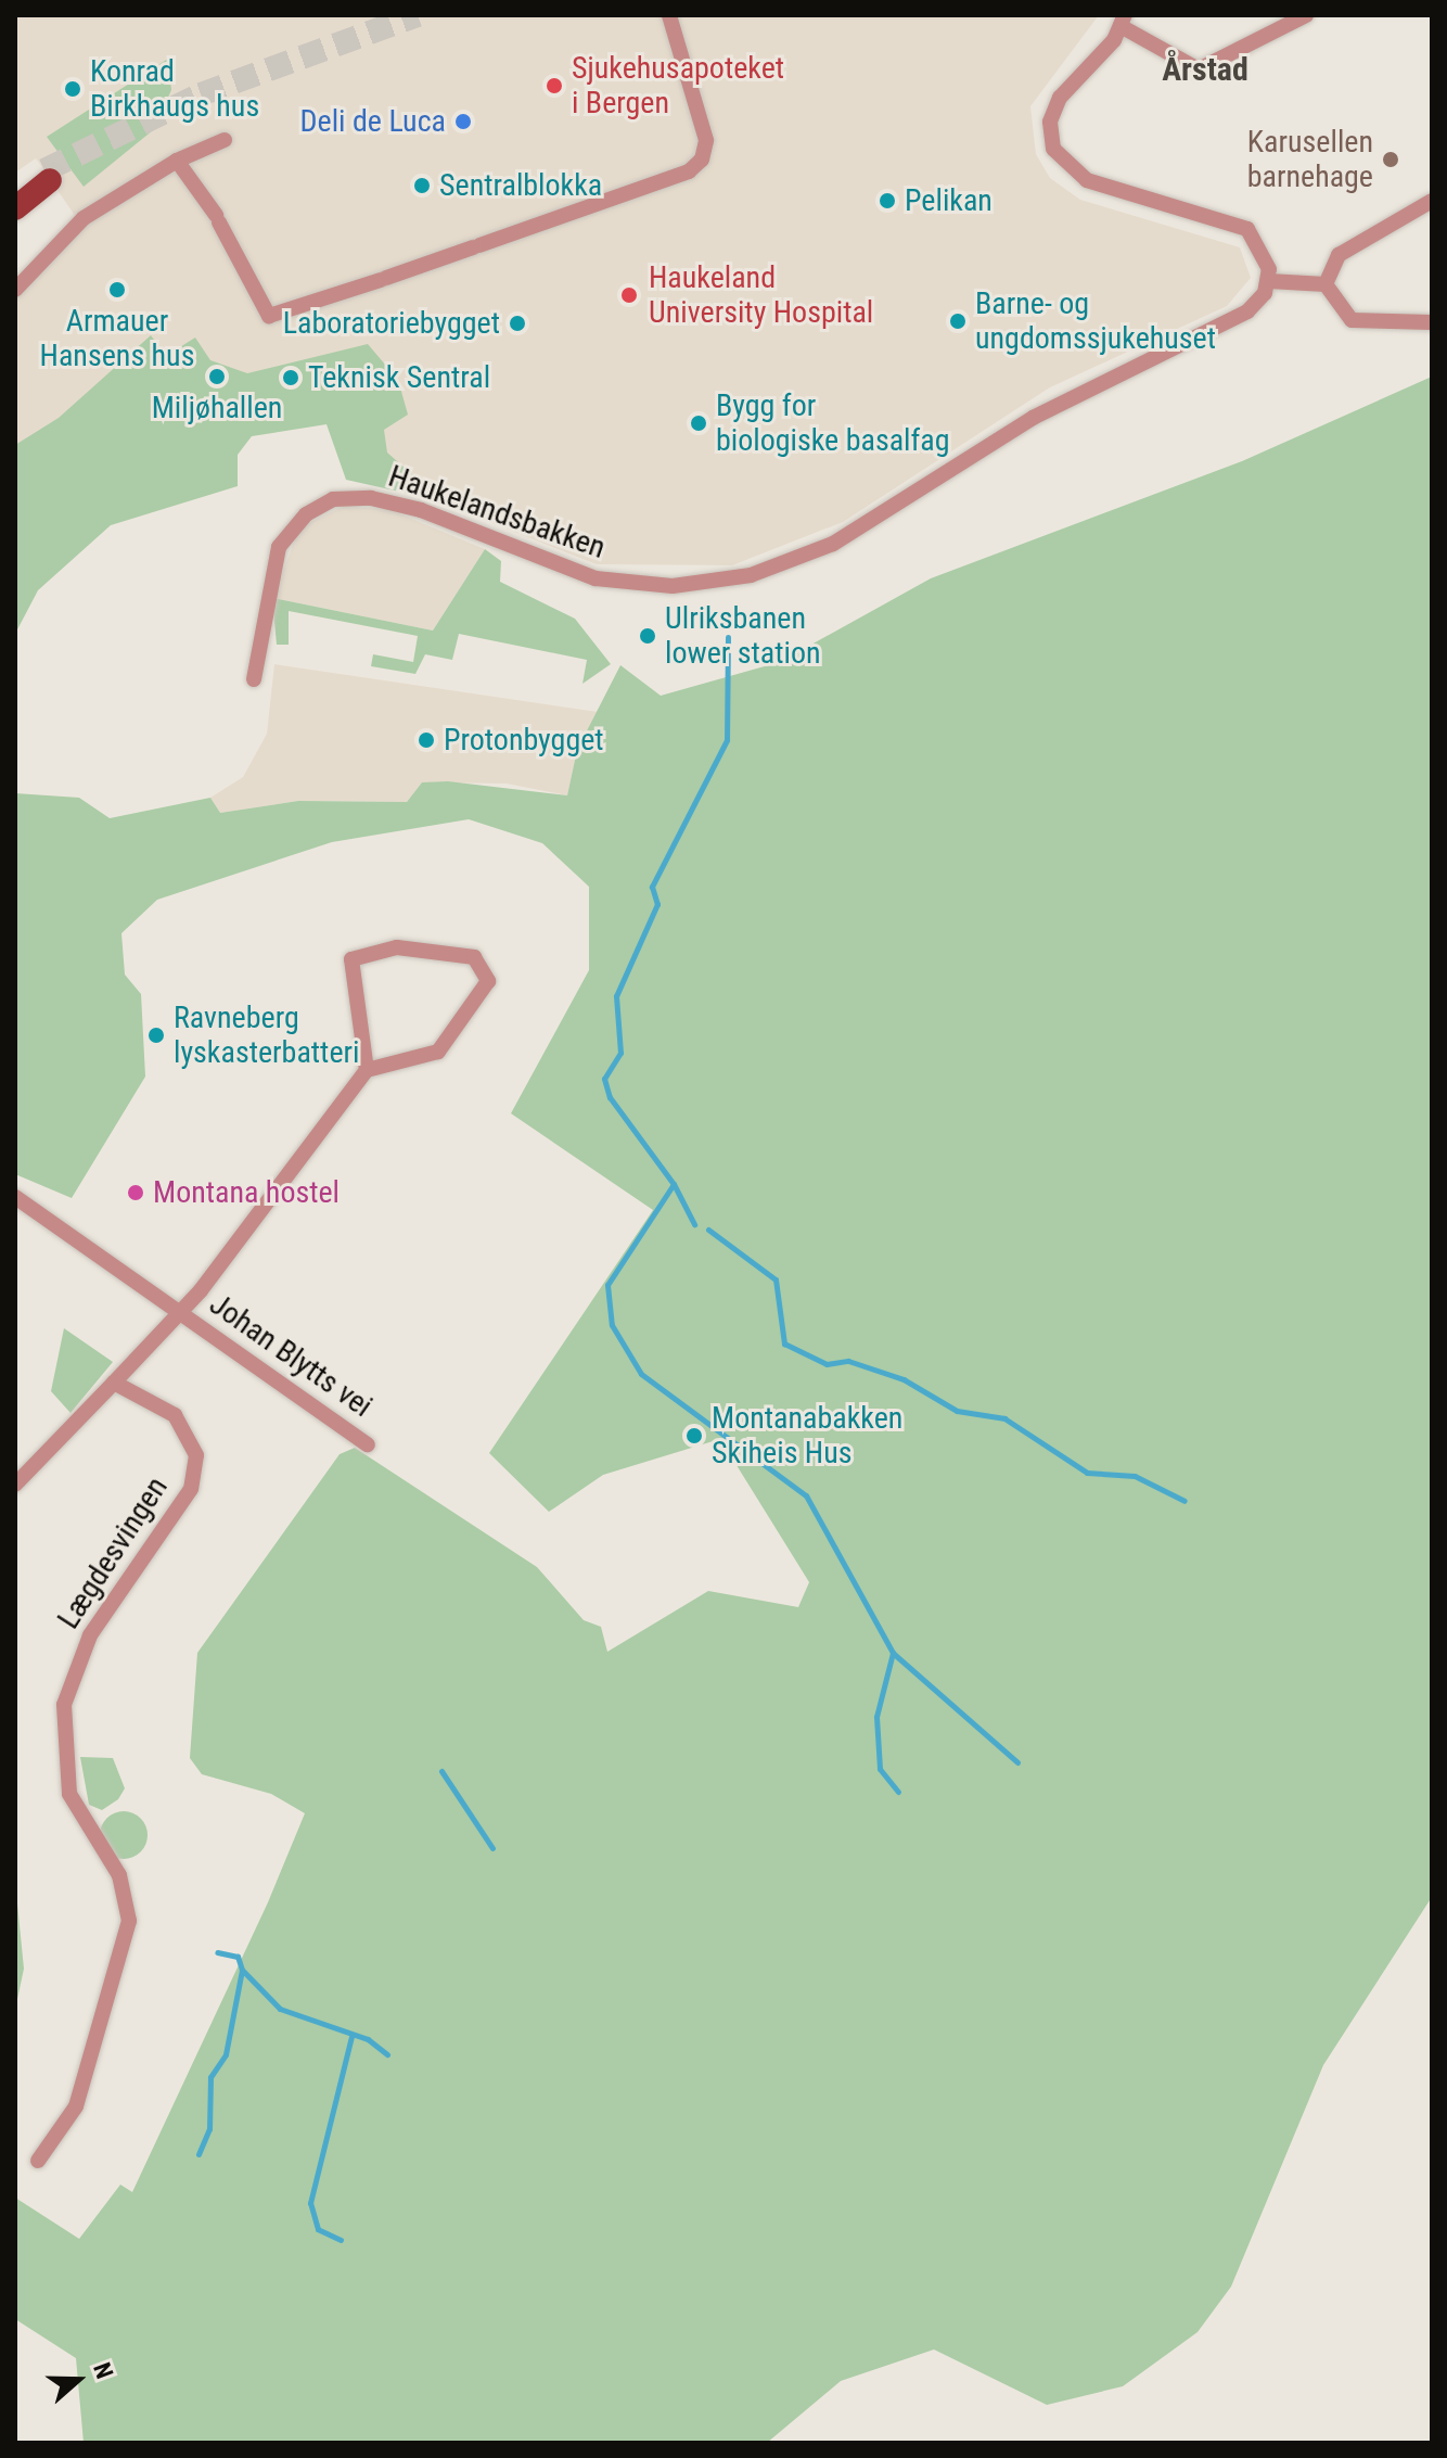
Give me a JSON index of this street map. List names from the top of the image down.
{
  "streets": {
    "street": ["Haukelandsbakken", "Johan Blytts vei", "Lægdesvingen"]
  },
  "crossings": [
    ["Johan Blytts vei", "Lægdesvingen"]
  ],
  "districts": ["Årstad"],
  "places": [
    "Sjukehusapoteket i Bergen",
    "Konrad Birkhaugs hus",
    "Deli de Luca",
    "Karusellen barnehage",
    "Sentralblokka",
    "Pelikan",
    "Armauer Hansens hus",
    "Haukeland University Hospital",
    "Barne- og ungdomssjukehuset",
    "Laboratoriebygget",
    "Miljøhallen",
    "Teknisk Sentral",
    "Bygg for biologiske basalfag",
    "Ulriksbanen lower station",
    "Protonbygget",
    "Ravneberg lyskasterbatteri",
    "Montana hostel",
    "Montanabakken Skiheis Hus"
  ],
  "north": "right"
}
